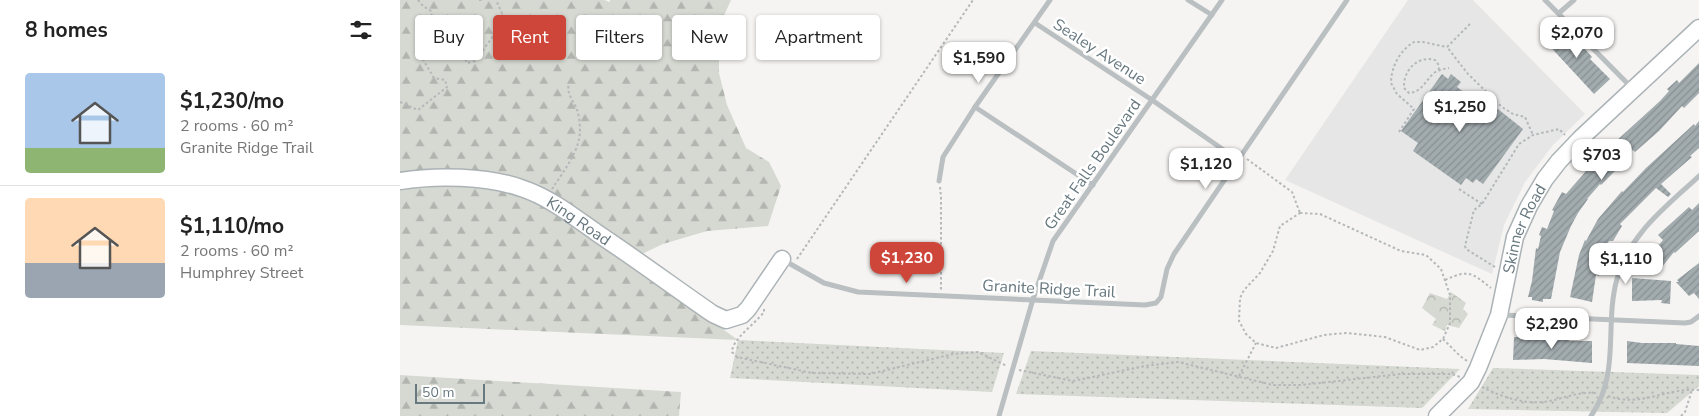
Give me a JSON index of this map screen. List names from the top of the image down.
{
  "streets": {
    "street": [
      "Sealey Avenue",
      "Great Falls Boulevard",
      "King Road",
      "Skinner Road",
      "Granite Ridge Trail"
    ]
  },
  "crossings": [
    ["Sealey Avenue", "Great Falls Boulevard"],
    ["Great Falls Boulevard", "Granite Ridge Trail"]
  ],
  "scale_bar": "50 m",
  "page": {
    "heading": "8 homes",
    "chip": [
      "Buy",
      "Rent",
      "Filters",
      "New",
      "Apartment"
    ],
    "price": [
      "$2,070",
      "$1,590",
      "$1,250",
      "$703",
      "$1,120",
      "$1,230",
      "$1,110",
      "$2,290"
    ],
    "list": [
      {
        "name": "$1,230/mo",
        "note": "2 rooms · 60 m² · Granite Ridge Trail"
      },
      {
        "name": "$1,110/mo",
        "note": "2 rooms · 60 m² · Humphrey Street"
      }
    ],
    "scale": "50 m"
  }
}
